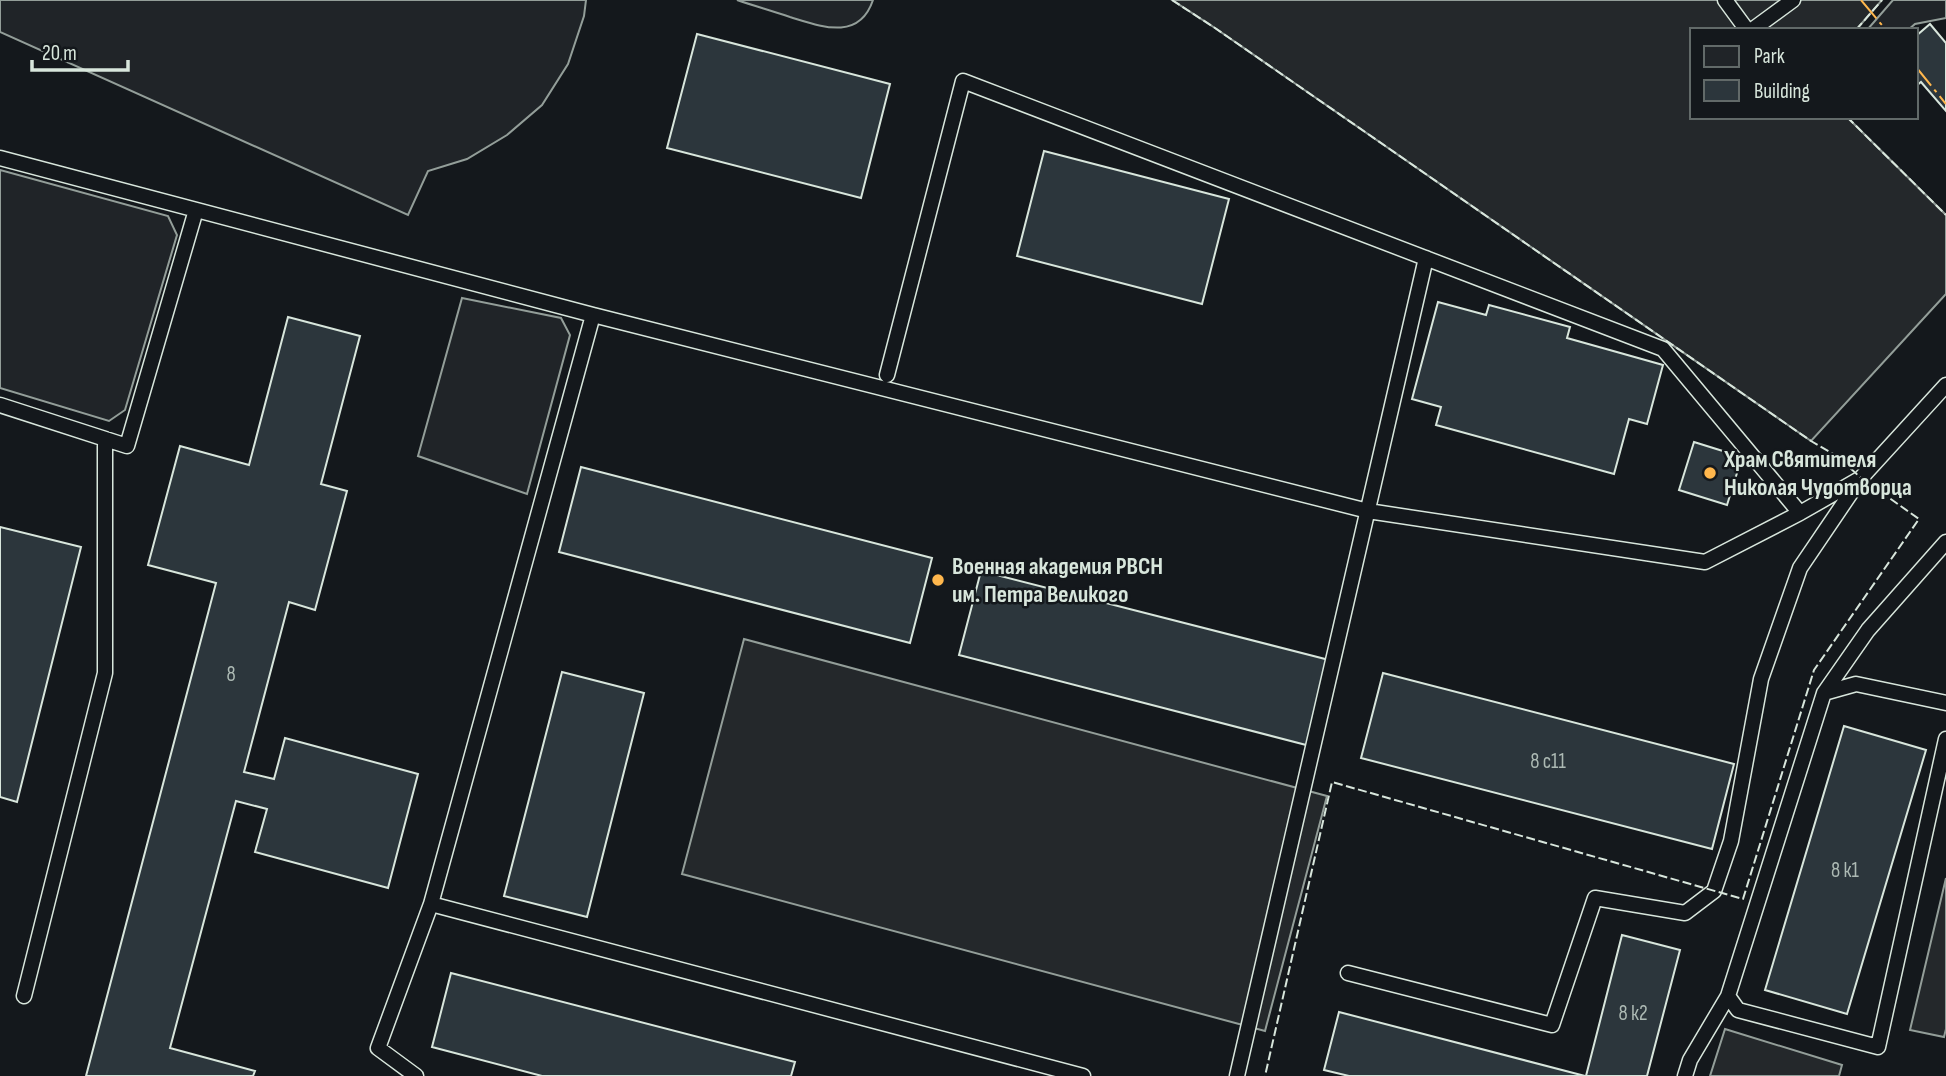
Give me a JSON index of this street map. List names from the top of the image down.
{
  "places": ["Храм Святителя Николая Чудотворца", "Военная академия РВСН им. Петра Великого"],
  "house_numbers": [
    "8",
    "8 с11",
    "8 к1",
    "8 к2"
  ],
  "legend": ["Park", "Building"],
  "scale_bar": "20 m"
}
